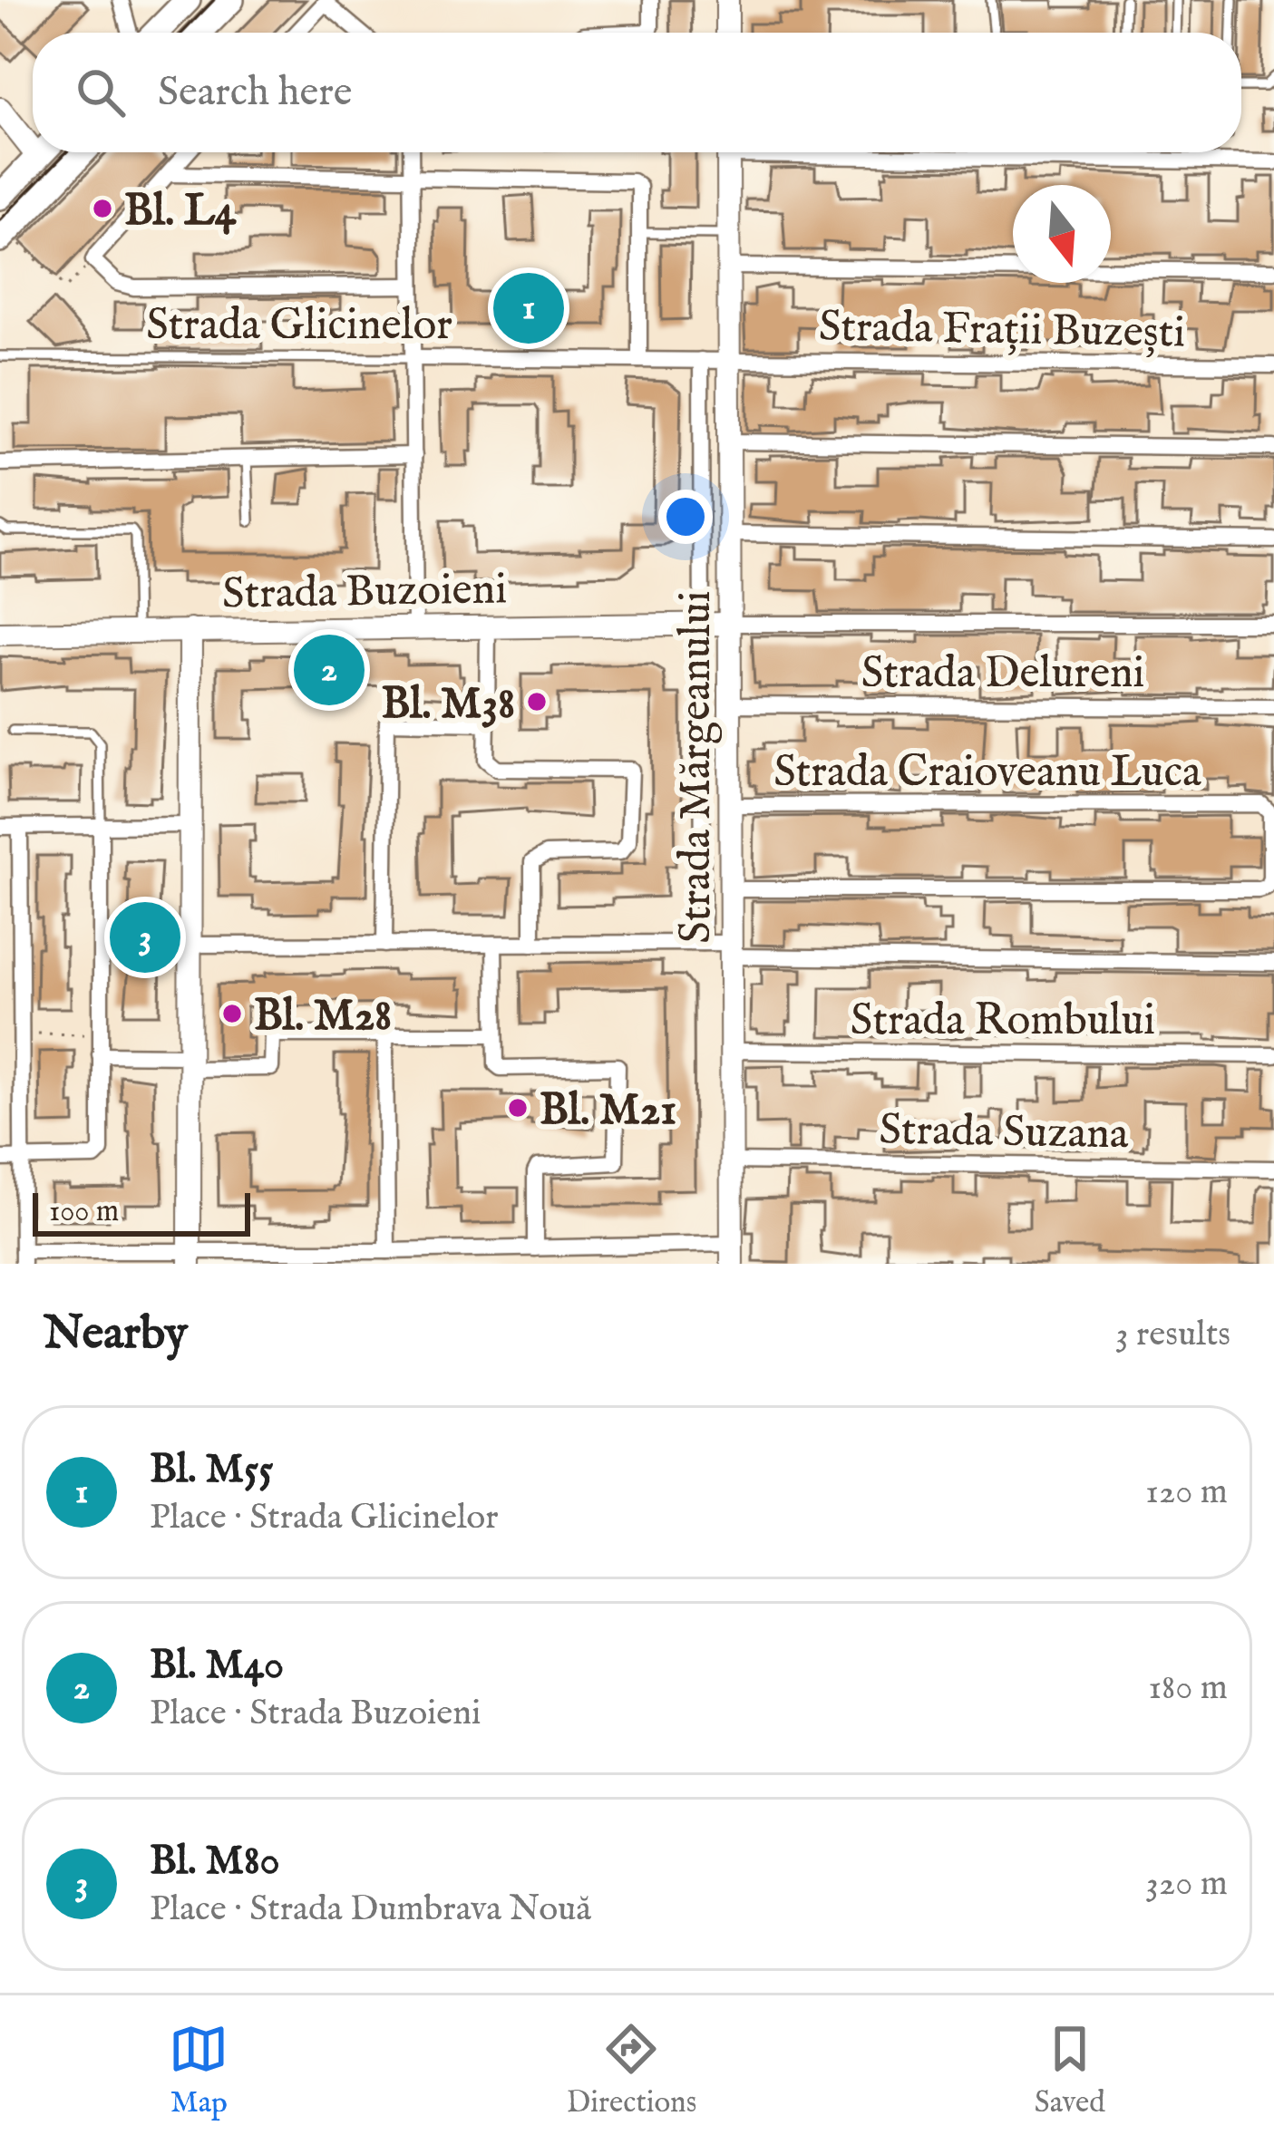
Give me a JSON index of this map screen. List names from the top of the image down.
{
  "streets": {
    "street": [
      "Strada Glicinelor",
      "Strada Frații Buzești",
      "Strada Buzoieni",
      "Strada Delureni",
      "Strada Mărgeanului",
      "Strada Craioveanu Luca",
      "Strada Rombului",
      "Strada Suzana"
    ]
  },
  "crossings": [
    ["Strada Glicinelor", "Strada Frații Buzești"],
    ["Strada Glicinelor", "Strada Mărgeanului"],
    ["Strada Frații Buzești", "Strada Mărgeanului"],
    ["Strada Buzoieni", "Strada Mărgeanului"],
    ["Strada Delureni", "Strada Mărgeanului"],
    ["Strada Mărgeanului", "Strada Craioveanu Luca"],
    ["Strada Mărgeanului", "Strada Rombului"],
    ["Strada Mărgeanului", "Strada Suzana"]
  ],
  "places": [
    "Bl. L4",
    "Bl. M38",
    "Bl. M28",
    "Bl. M21"
  ],
  "scale_bar": "100 m",
  "north": "bottom",
  "page": {
    "search": "Search here",
    "pins": ["1", "2", "3"],
    "scale": "100 m",
    "heading": ["Nearby", "3 results"],
    "list": [
      {
        "mark": "1",
        "name": "Bl. M55",
        "note": "Place · Strada Glicinelor",
        "value": "120 m"
      },
      {
        "mark": "2",
        "name": "Bl. M40",
        "note": "Place · Strada Buzoieni",
        "value": "180 m"
      },
      {
        "mark": "3",
        "name": "Bl. M80",
        "note": "Place · Strada Dumbrava Nouă",
        "value": "320 m"
      }
    ],
    "nav": ["Map", "Directions", "Saved"]
  }
}
